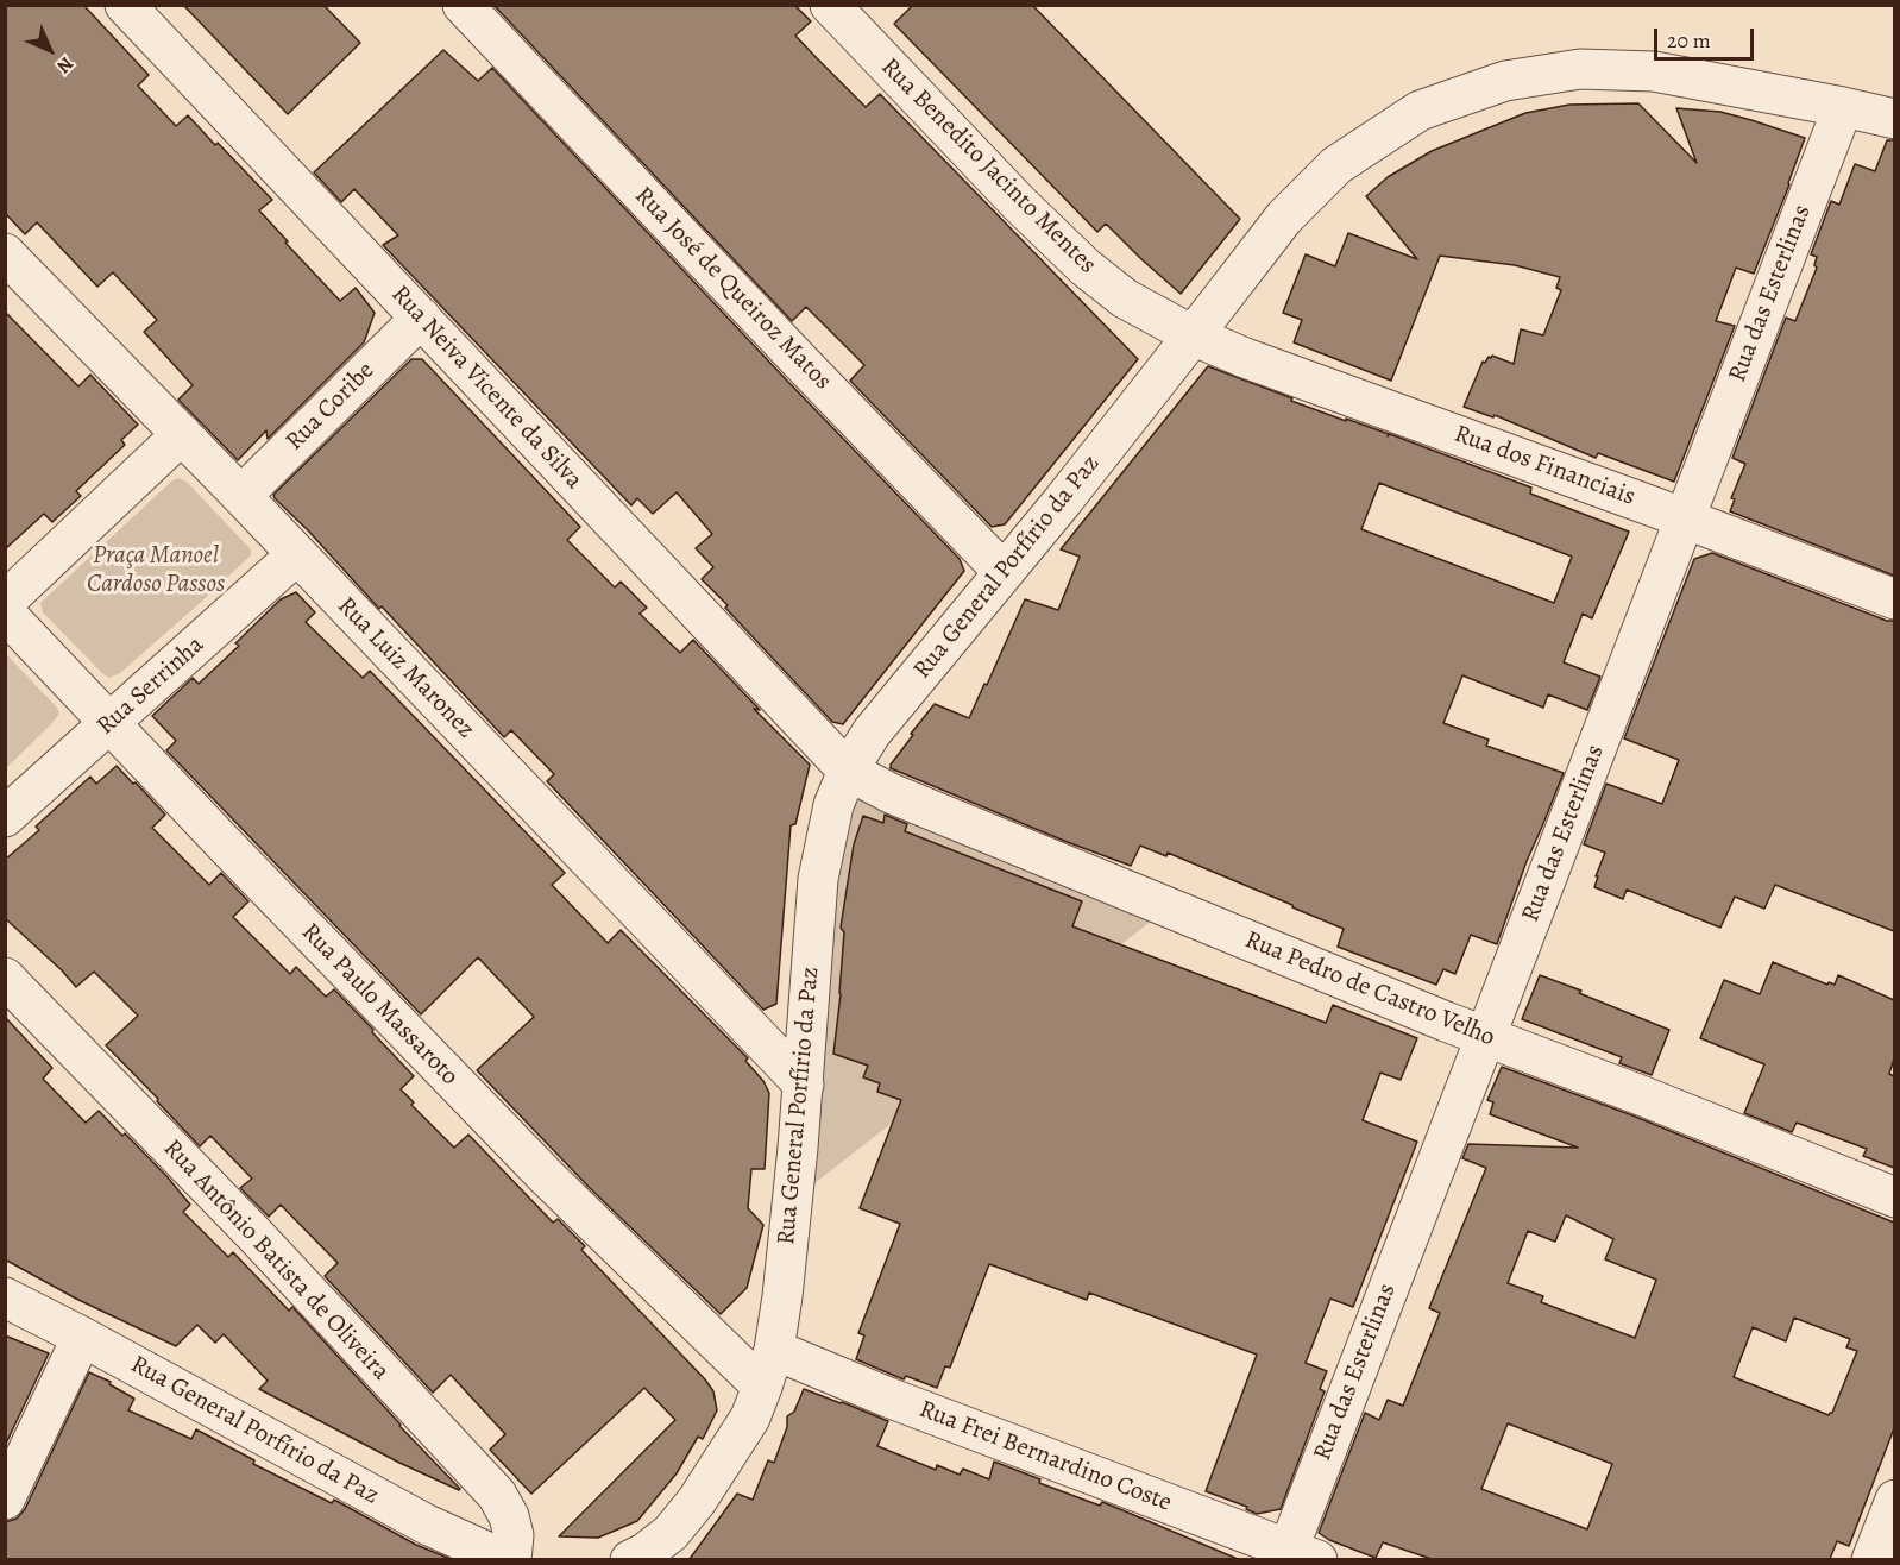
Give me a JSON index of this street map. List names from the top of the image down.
{
  "streets": {
    "street": [
      "Rua Benedito Jacinto Mentes",
      "Rua José de Queiroz Matos",
      "Rua das Esterlinas",
      "Rua Neiva Vicente da Silva",
      "Rua Coribe",
      "Rua dos Financiais",
      "Rua General Porfírio da Paz",
      "Rua Luiz Maronez",
      "Rua Serrinha",
      "Rua Pedro de Castro Velho",
      "Rua Paulo Massaroto",
      "Rua Antônio Batista de Oliveira",
      "Rua Frei Bernardino Coste"
    ]
  },
  "crossings": [
    ["Rua Benedito Jacinto Mentes", "Rua dos Financiais"],
    ["Rua Benedito Jacinto Mentes", "Rua General Porfírio da Paz"],
    ["Rua José de Queiroz Matos", "Rua General Porfírio da Paz"],
    ["Rua das Esterlinas", "Rua dos Financiais"],
    ["Rua das Esterlinas", "Rua General Porfírio da Paz"],
    ["Rua das Esterlinas", "Rua Pedro de Castro Velho"],
    ["Rua das Esterlinas", "Rua Frei Bernardino Coste"],
    ["Rua Neiva Vicente da Silva", "Rua Coribe"],
    ["Rua Neiva Vicente da Silva", "Rua General Porfírio da Paz"],
    ["Rua Neiva Vicente da Silva", "Rua Pedro de Castro Velho"],
    ["Rua Coribe", "Rua Luiz Maronez"],
    ["Rua dos Financiais", "Rua General Porfírio da Paz"],
    ["Rua General Porfírio da Paz", "Rua Luiz Maronez"],
    ["Rua General Porfírio da Paz", "Rua Pedro de Castro Velho"],
    ["Rua General Porfírio da Paz", "Rua Paulo Massaroto"],
    ["Rua General Porfírio da Paz", "Rua Antônio Batista de Oliveira"],
    ["Rua General Porfírio da Paz", "Rua Frei Bernardino Coste"],
    ["Rua Luiz Maronez", "Rua Serrinha"],
    ["Rua Serrinha", "Rua Paulo Massaroto"]
  ],
  "parks": ["Praça Manoel Cardoso Passos"],
  "scale_bar": "20 m",
  "north": "bottom right"
}
